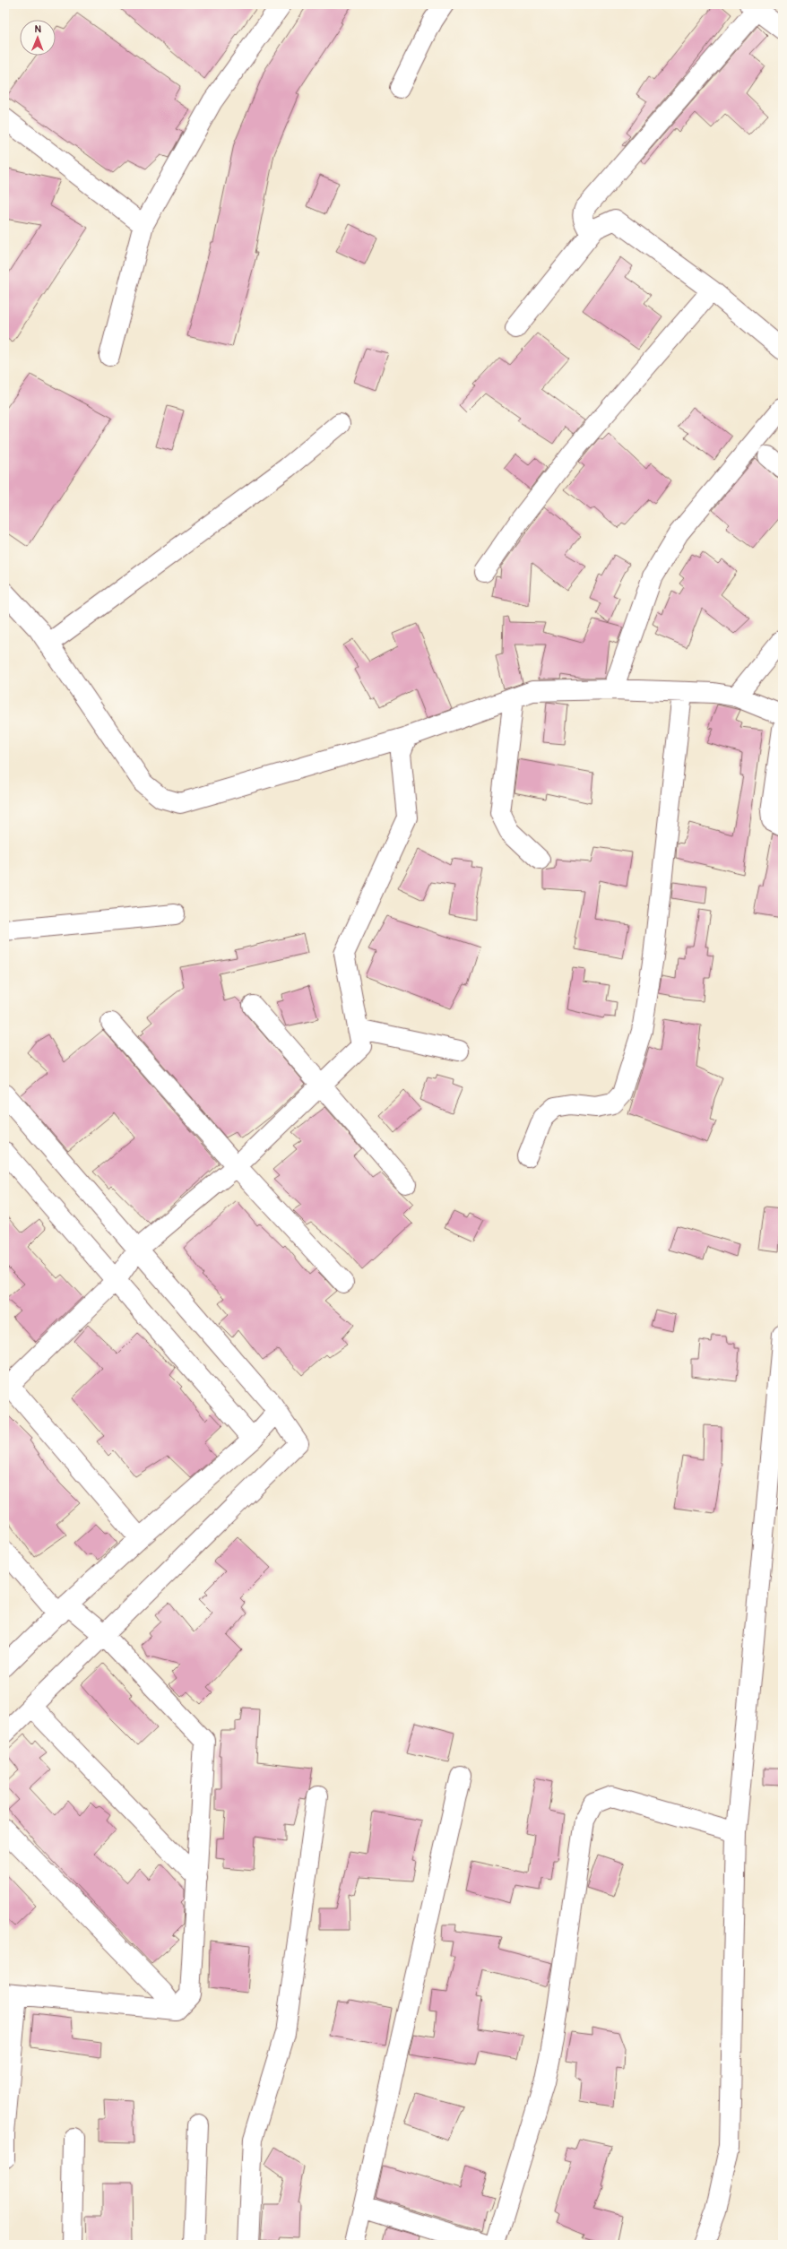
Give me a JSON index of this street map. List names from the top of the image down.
{
  "north": "top"
}
